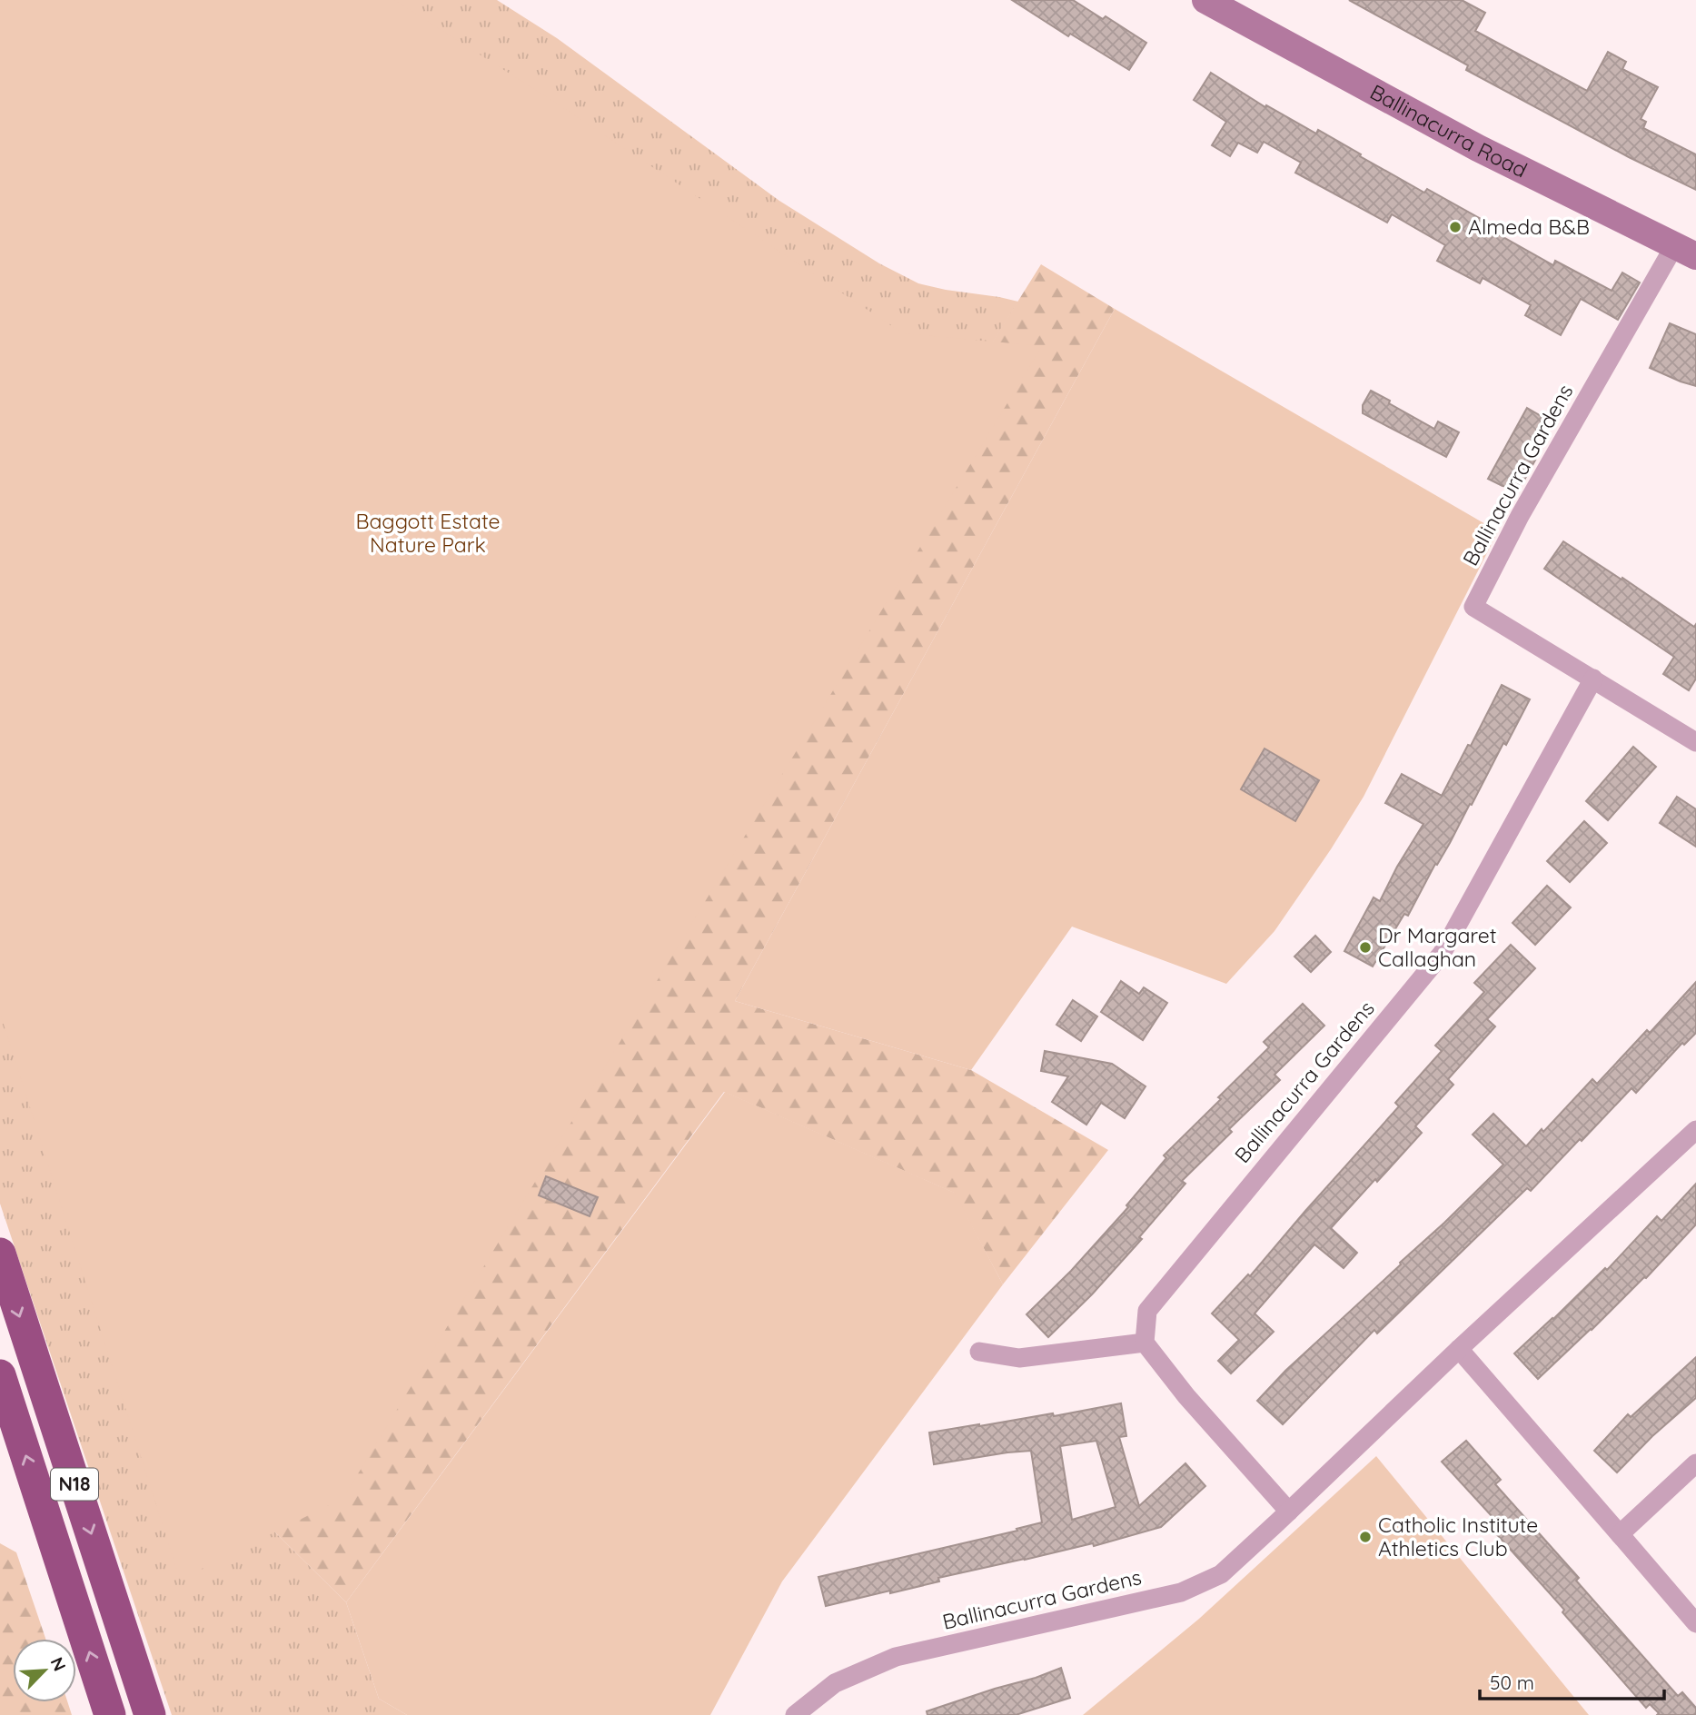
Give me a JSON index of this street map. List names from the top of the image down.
{
  "streets": {
    "highway": ["N18"],
    "main road": ["Ballinacurra Road"],
    "street": ["Ballinacurra Gardens"]
  },
  "crossings": [
    ["Ballinacurra Road", "Ballinacurra Gardens"]
  ],
  "parks": ["Baggott Estate Nature Park"],
  "places": ["Almeda B&B", "Dr Margaret Callaghan", "Catholic Institute Athletics Club"],
  "scale_bar": "50 m",
  "north": "top right"
}
